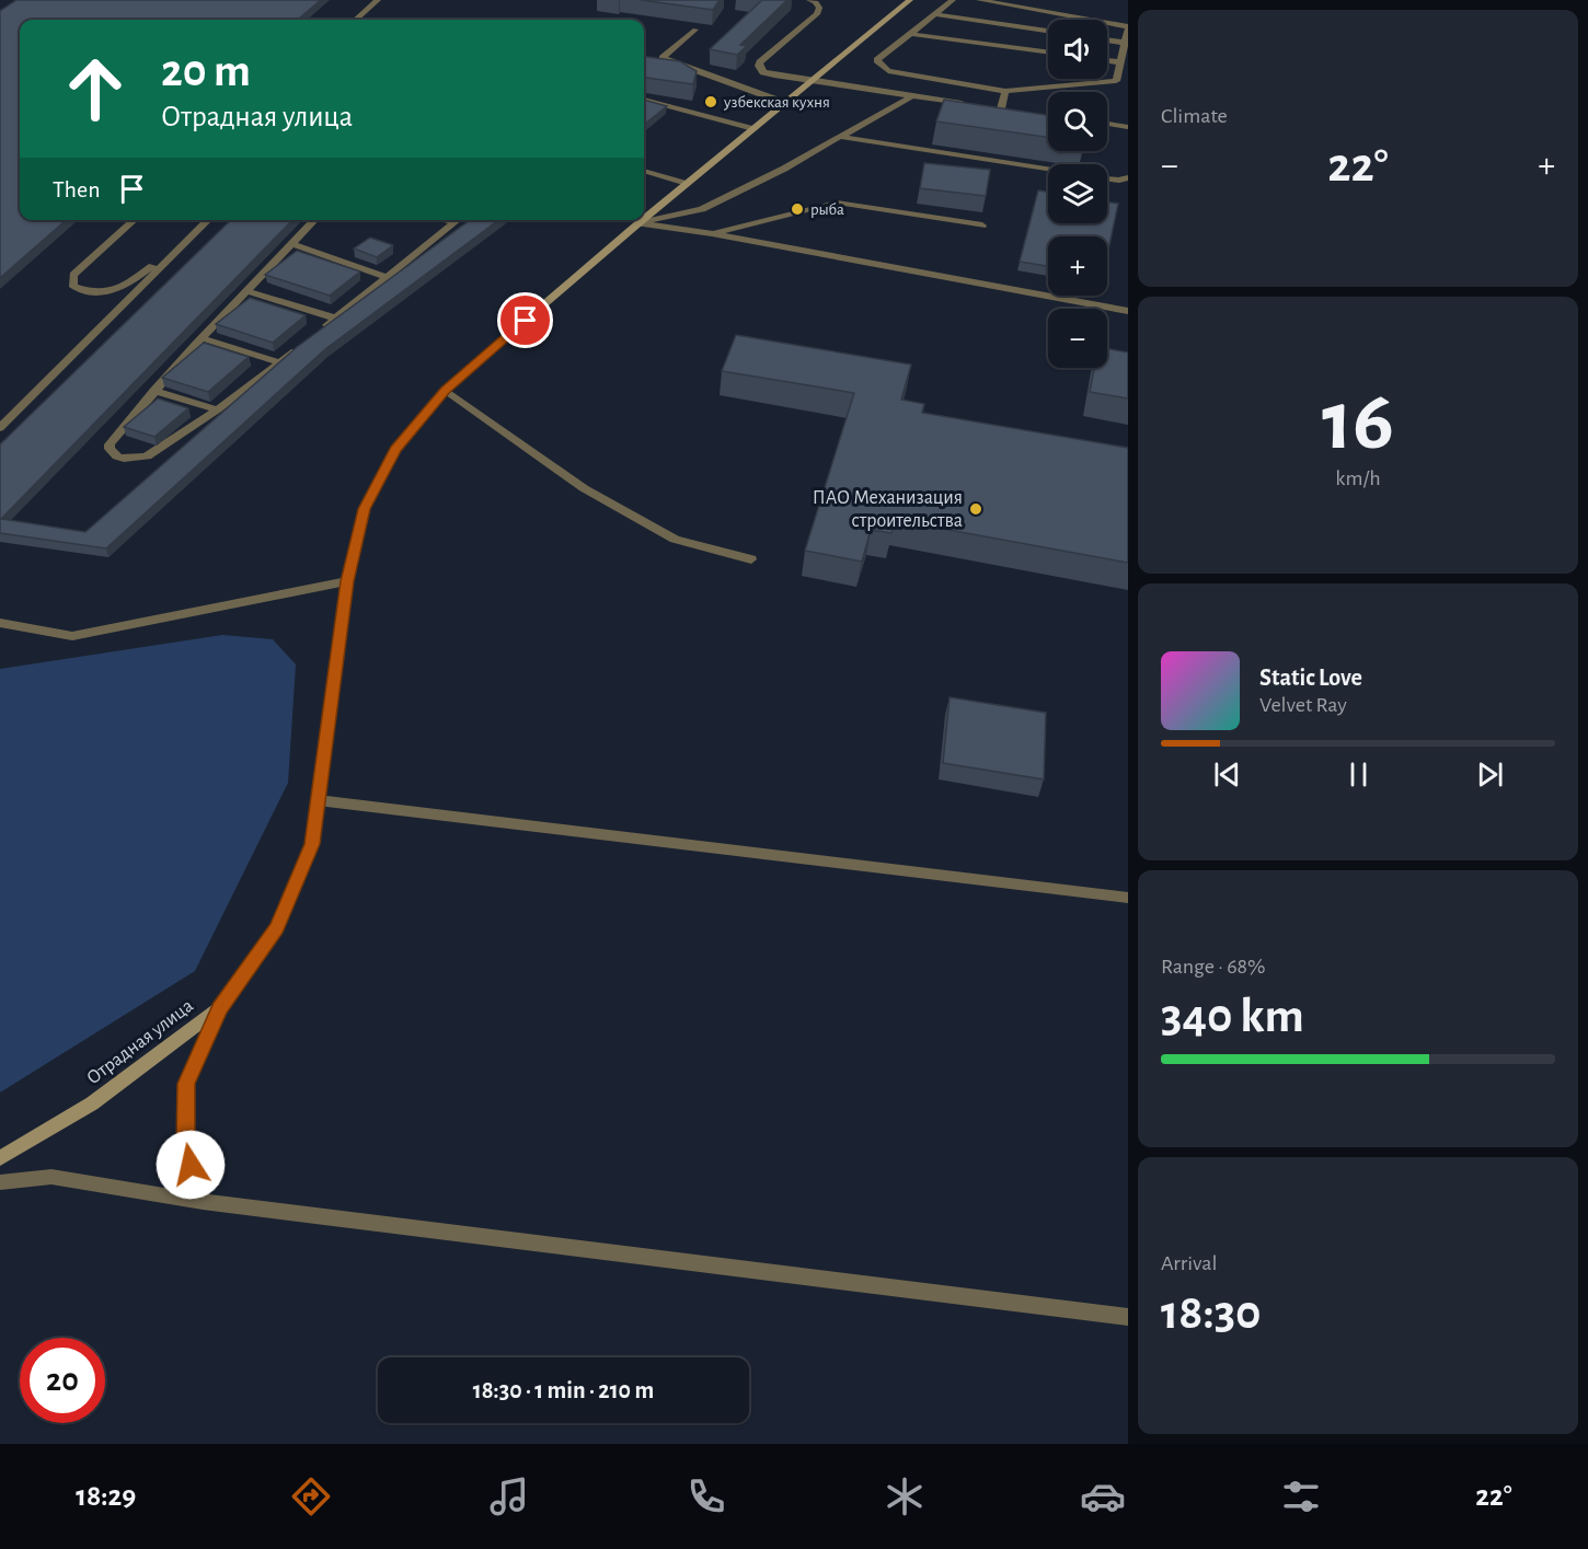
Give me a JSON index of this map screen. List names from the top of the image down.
{
  "streets": {
    "main road": ["Отрадная улица"]
  },
  "places": ["узбекская кухня", "рыба", "ПАО Механизация строительства"],
  "page": {
    "tile": [
      "Climate",
      ["16", "km/h"],
      ["Range · 68%", "340 km"],
      ["Arrival", "18:30"]
    ],
    "map_buttons": ["+", "−"],
    "turn": ["20 m", "Отрадная улица"],
    "heat": ["−", "22°", "+"],
    "then": "Then",
    "song": ["Static Love", "Velvet Ray"],
    "limit": "20",
    "trip": "18:30 · 1 min · 210 m",
    "tabs": ["18:29", "22°"]
  }
}
